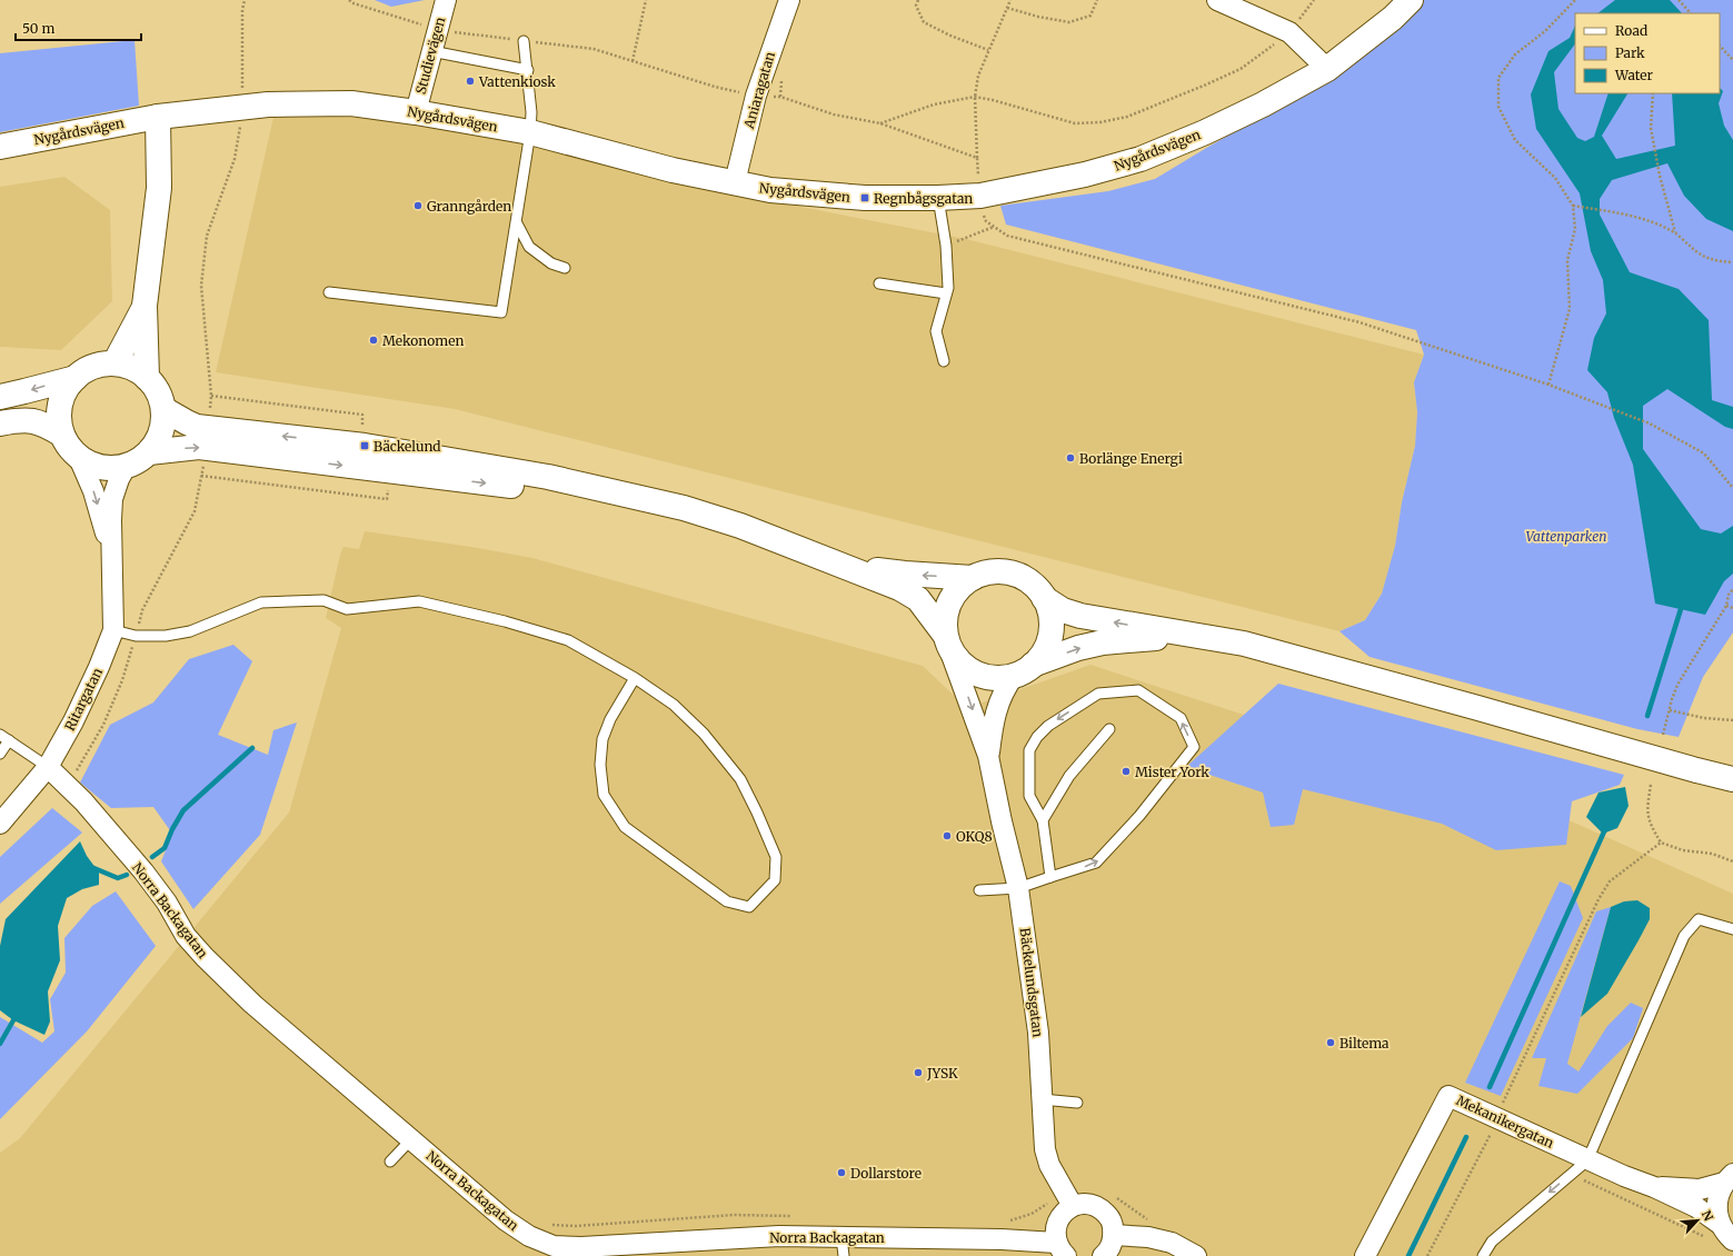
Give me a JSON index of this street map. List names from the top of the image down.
{
  "streets": {
    "main road": ["Nygårdsvägen"],
    "street": [
      "Studievägen",
      "Aniaragatan",
      "Ritargatan",
      "Norra Backagatan",
      "Bäckelundsgatan",
      "Mekanikergatan"
    ]
  },
  "crossings": [
    ["Studievägen", "Nygårdsvägen"],
    ["Aniaragatan", "Nygårdsvägen"],
    ["Ritargatan", "Norra Backagatan"]
  ],
  "parks": ["Vattenparken"],
  "places": {
    "other": [
      "Vattenkiosk",
      "Granngården",
      "Mekonomen",
      "Borlänge Energi",
      "Mister York",
      "OKQ8",
      "Biltema",
      "JYSK",
      "Dollarstore"
    ],
    "transit": ["Regnbågsgatan", "Bäckelund"]
  },
  "legend": ["Road", "Park", "Water"],
  "scale_bar": "50 m",
  "north": "top right"
}
